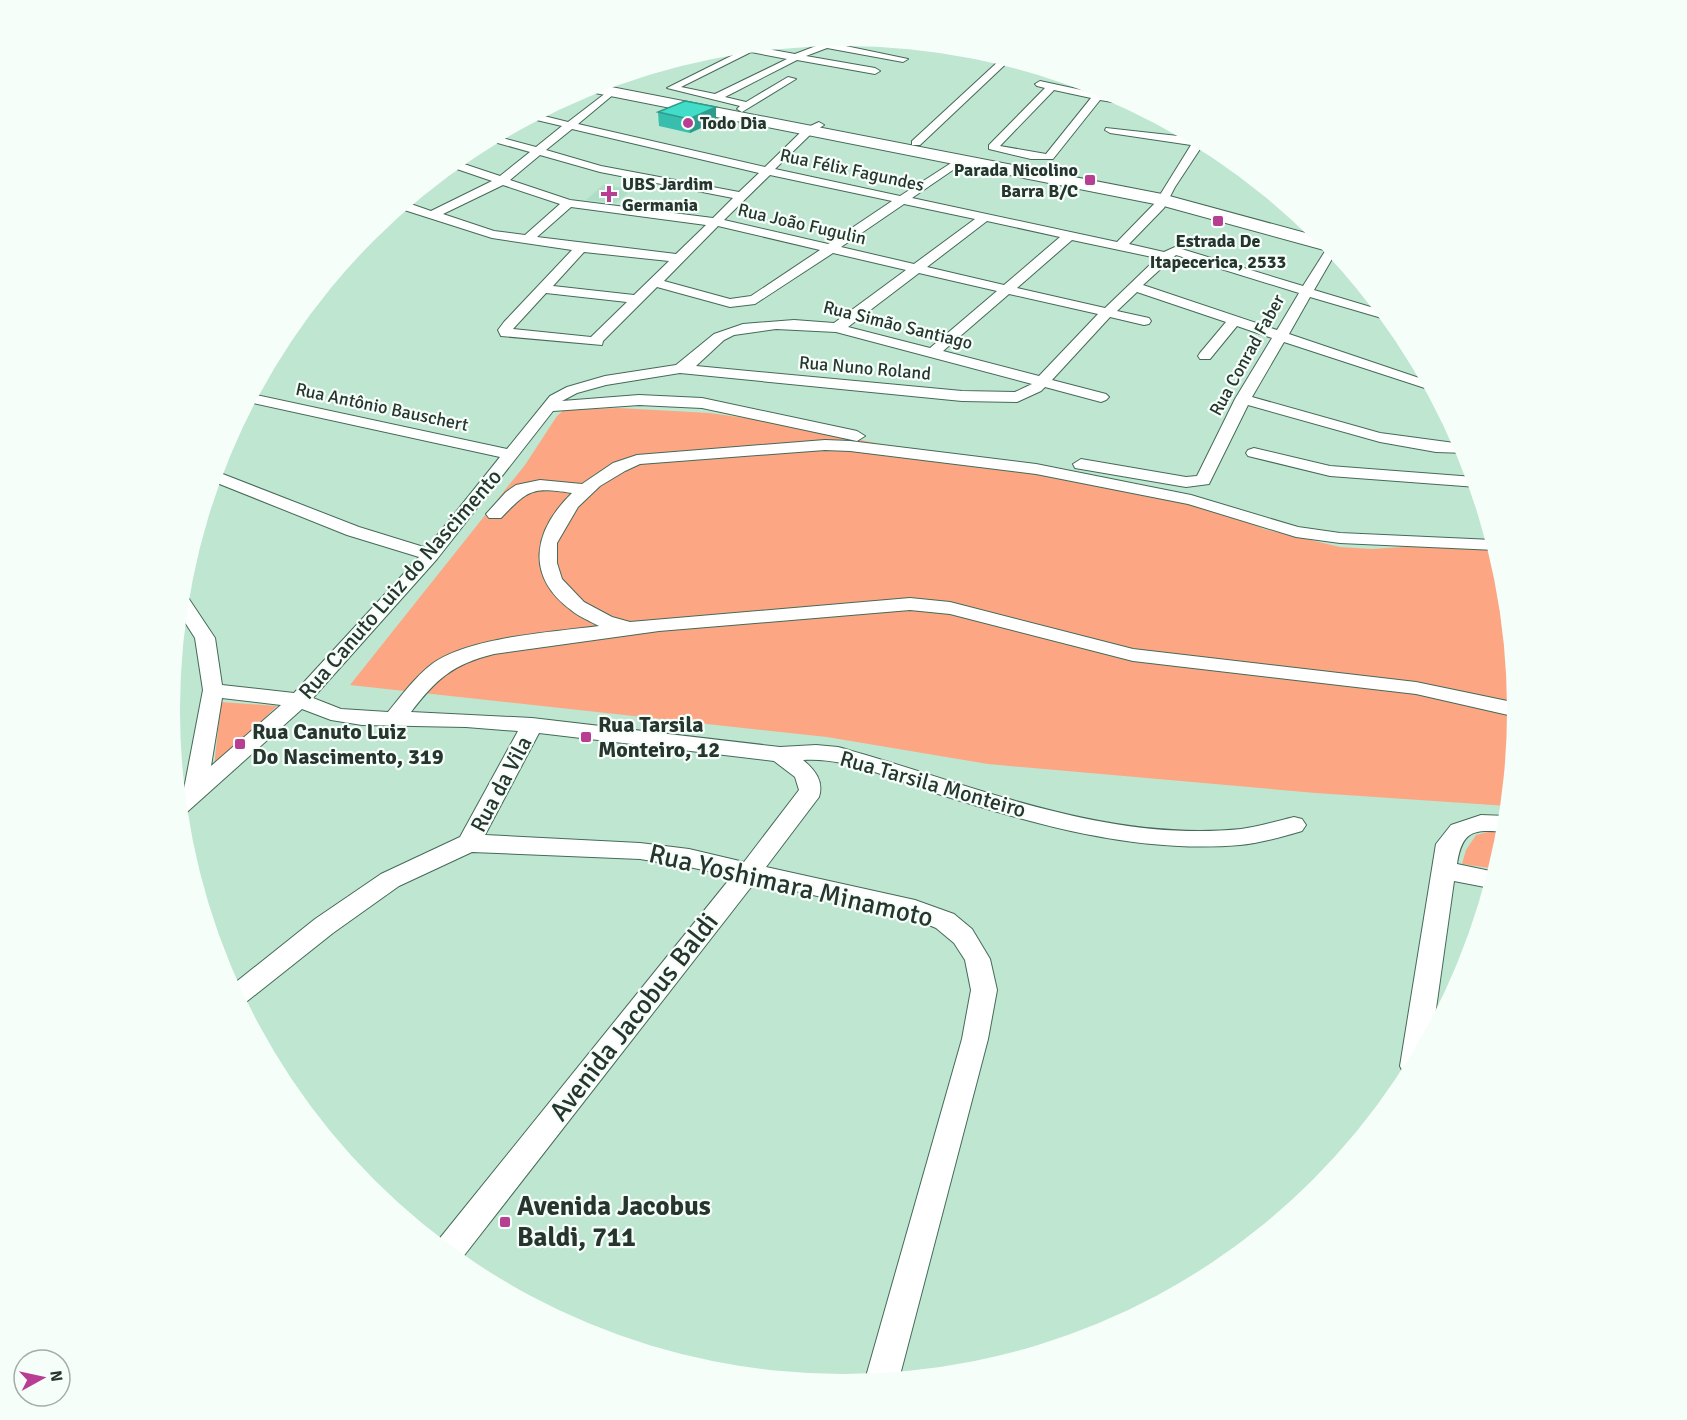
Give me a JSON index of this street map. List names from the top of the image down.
{
  "streets": {
    "street": [
      "Rua Félix Fagundes",
      "Rua João Fugulin",
      "Rua Simão Santiago",
      "Rua Conrad Faber",
      "Rua Nuno Roland",
      "Rua Antônio Bauschert",
      "Rua Canuto Luiz do Nascimento",
      "Rua da Vila",
      "Rua Tarsila Monteiro",
      "Rua Yoshimara Minamoto",
      "Avenida Jacobus Baldi"
    ]
  },
  "crossings": [
    ["Rua Félix Fagundes", "Rua Conrad Faber"],
    ["Rua Félix Fagundes", "Rua Nuno Roland"],
    ["Rua João Fugulin", "Rua Nuno Roland"],
    ["Rua Simão Santiago", "Rua Nuno Roland"],
    ["Rua Simão Santiago", "Rua Canuto Luiz do Nascimento"],
    ["Rua Antônio Bauschert", "Rua Canuto Luiz do Nascimento"],
    ["Rua Canuto Luiz do Nascimento", "Rua Tarsila Monteiro"],
    ["Rua da Vila", "Rua Tarsila Monteiro"],
    ["Rua da Vila", "Rua Yoshimara Minamoto"],
    ["Rua Tarsila Monteiro", "Avenida Jacobus Baldi"],
    ["Rua Yoshimara Minamoto", "Avenida Jacobus Baldi"]
  ],
  "places": {
    "other": ["Todo Dia"],
    "transit": [
      "Parada Nicolino Barra B/C",
      "Estrada De Itapecerica, 2533",
      "Rua Tarsila Monteiro, 12",
      "Rua Canuto Luiz Do Nascimento, 319",
      "Avenida Jacobus Baldi, 711"
    ],
    "health": ["UBS Jardim Germania"]
  },
  "north": "right"
}
